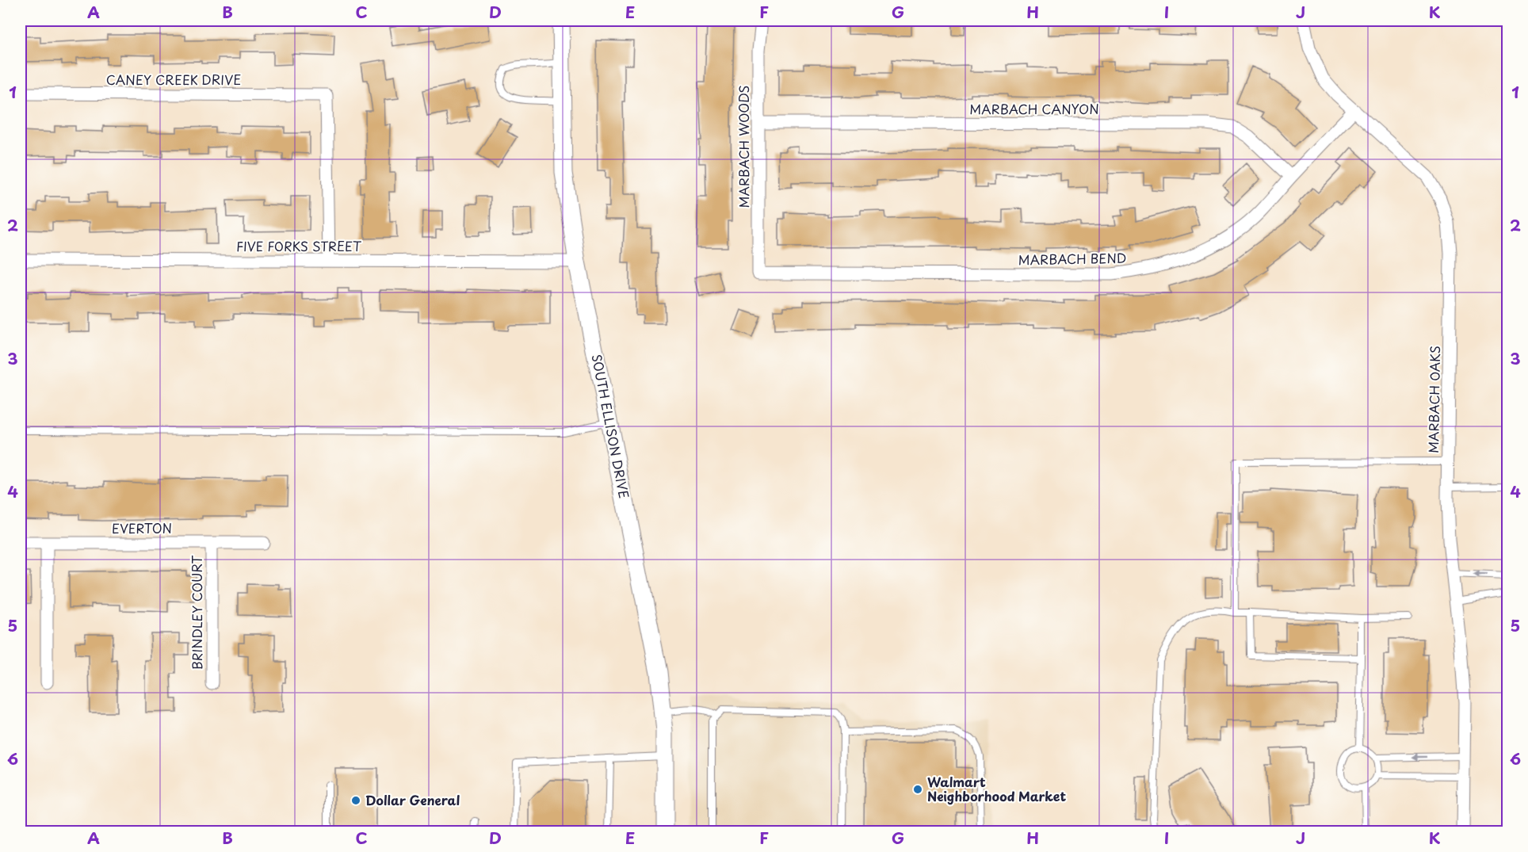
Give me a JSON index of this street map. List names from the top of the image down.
{
  "streets": {
    "street": [
      "CANEY CREEK DRIVE",
      "MARBACH CANYON",
      "MARBACH WOODS",
      "FIVE FORKS STREET",
      "MARBACH BEND",
      "MARBACH OAKS",
      "SOUTH ELLISON DRIVE",
      "EVERTON",
      "BRINDLEY COURT"
    ]
  },
  "crossings": [
    ["CANEY CREEK DRIVE", "FIVE FORKS STREET"],
    ["MARBACH CANYON", "MARBACH WOODS"],
    ["MARBACH CANYON", "MARBACH BEND"],
    ["MARBACH WOODS", "MARBACH BEND"],
    ["FIVE FORKS STREET", "SOUTH ELLISON DRIVE"],
    ["MARBACH BEND", "MARBACH OAKS"],
    ["EVERTON", "BRINDLEY COURT"]
  ],
  "places": ["Walmart Neighborhood Market", "Dollar General"],
  "grid": {
    "columns": [
      "A",
      "B",
      "C",
      "D",
      "E",
      "F",
      "G",
      "H",
      "I",
      "J",
      "K"
    ],
    "rows": [
      "1",
      "2",
      "3",
      "4",
      "5",
      "6"
    ]
  }
}
